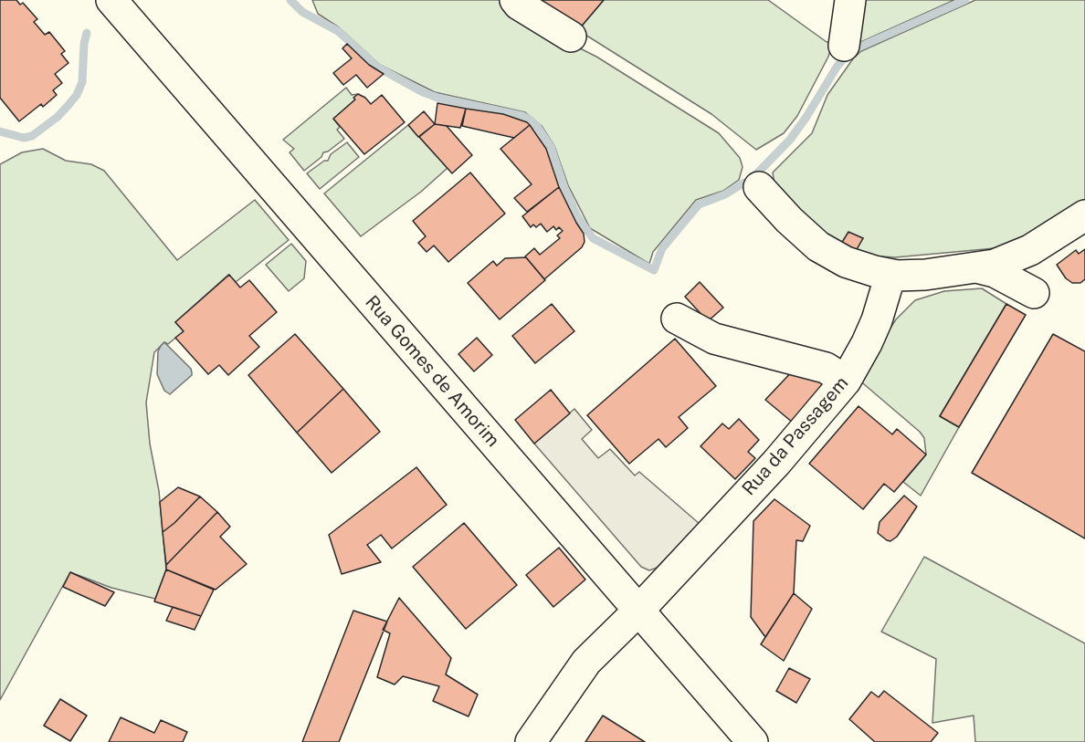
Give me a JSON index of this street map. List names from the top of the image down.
{
  "streets": {
    "street": ["Rua Gomes de Amorim", "Rua da Passagem"]
  },
  "crossings": [
    ["Rua Gomes de Amorim", "Rua da Passagem"]
  ]
}
